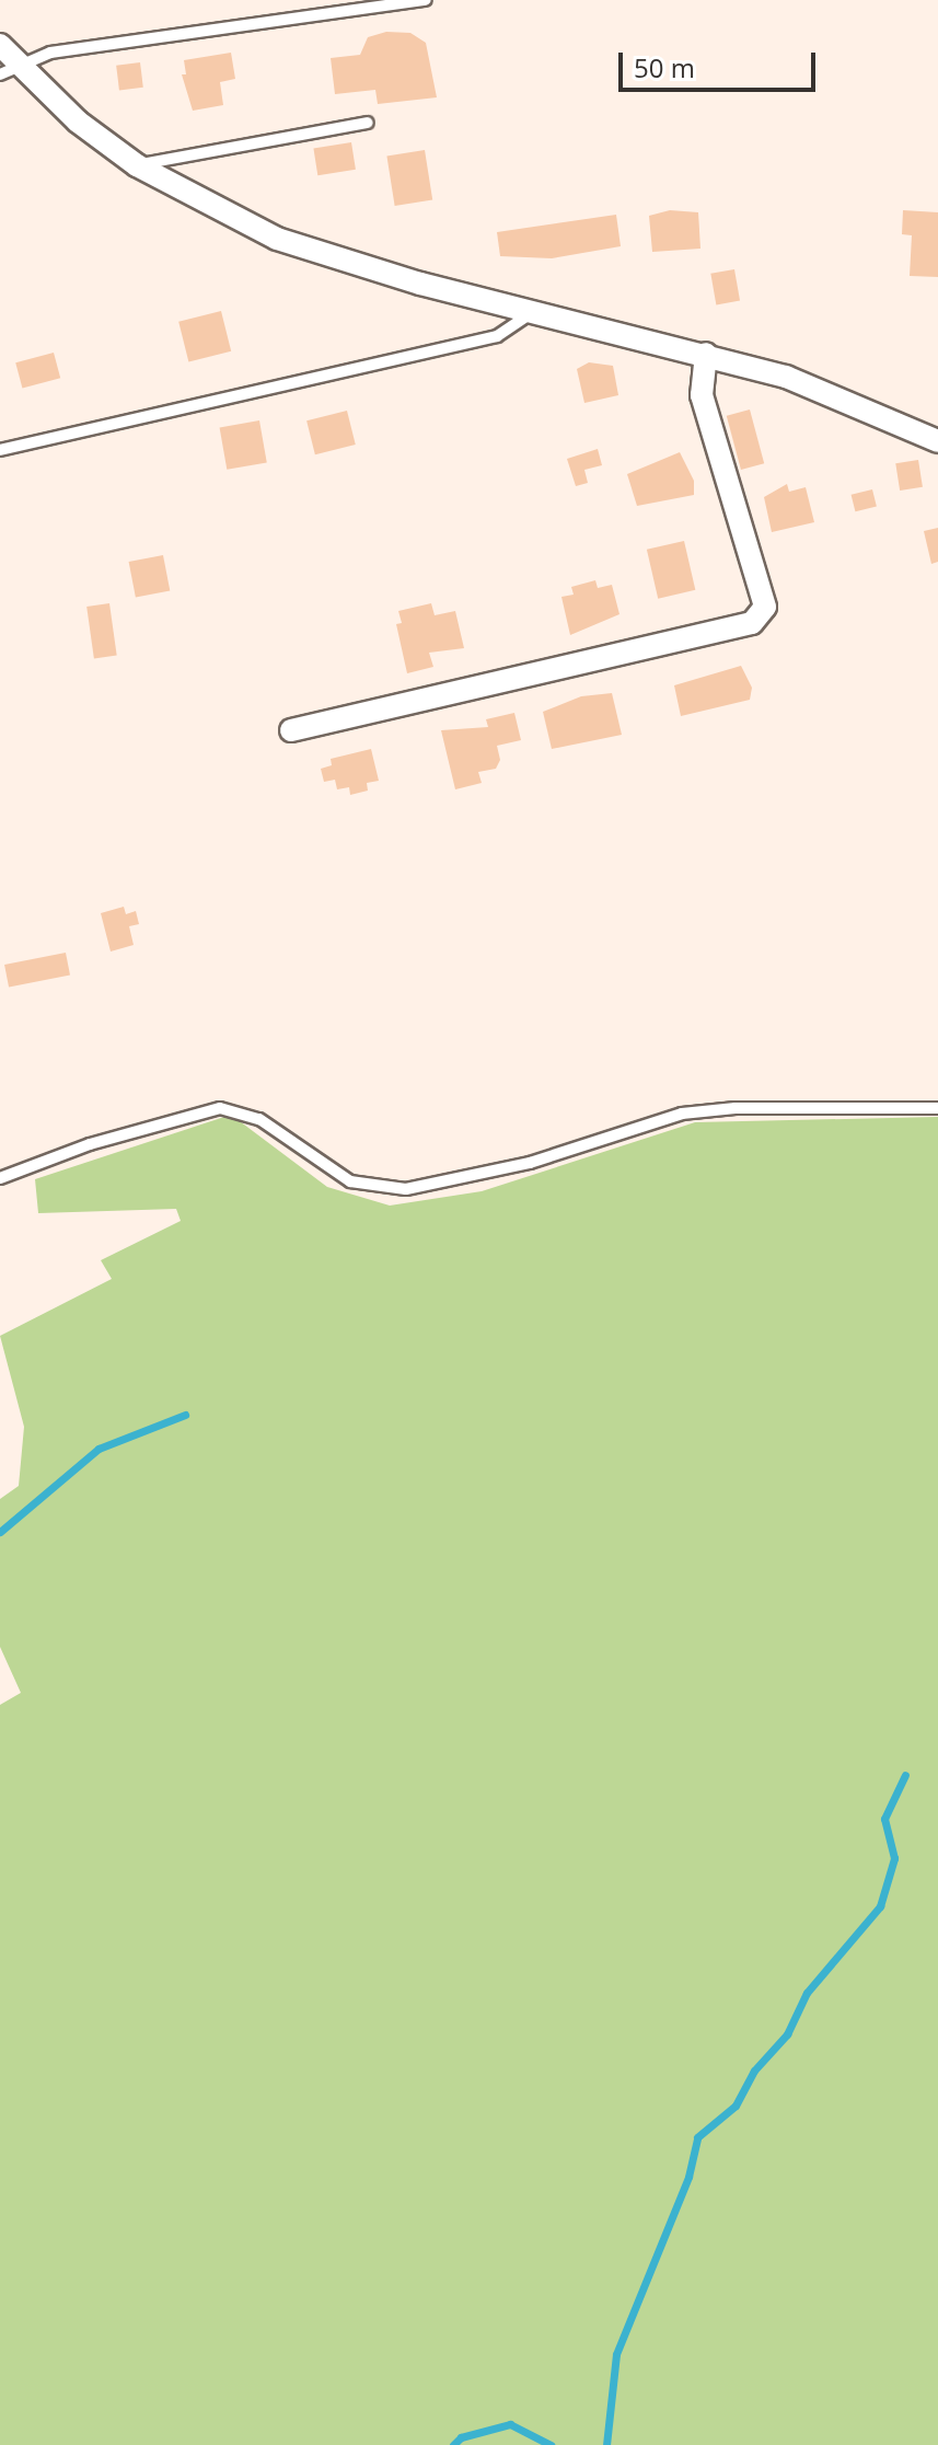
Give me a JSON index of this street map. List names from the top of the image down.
{
  "scale_bar": "50 m"
}
